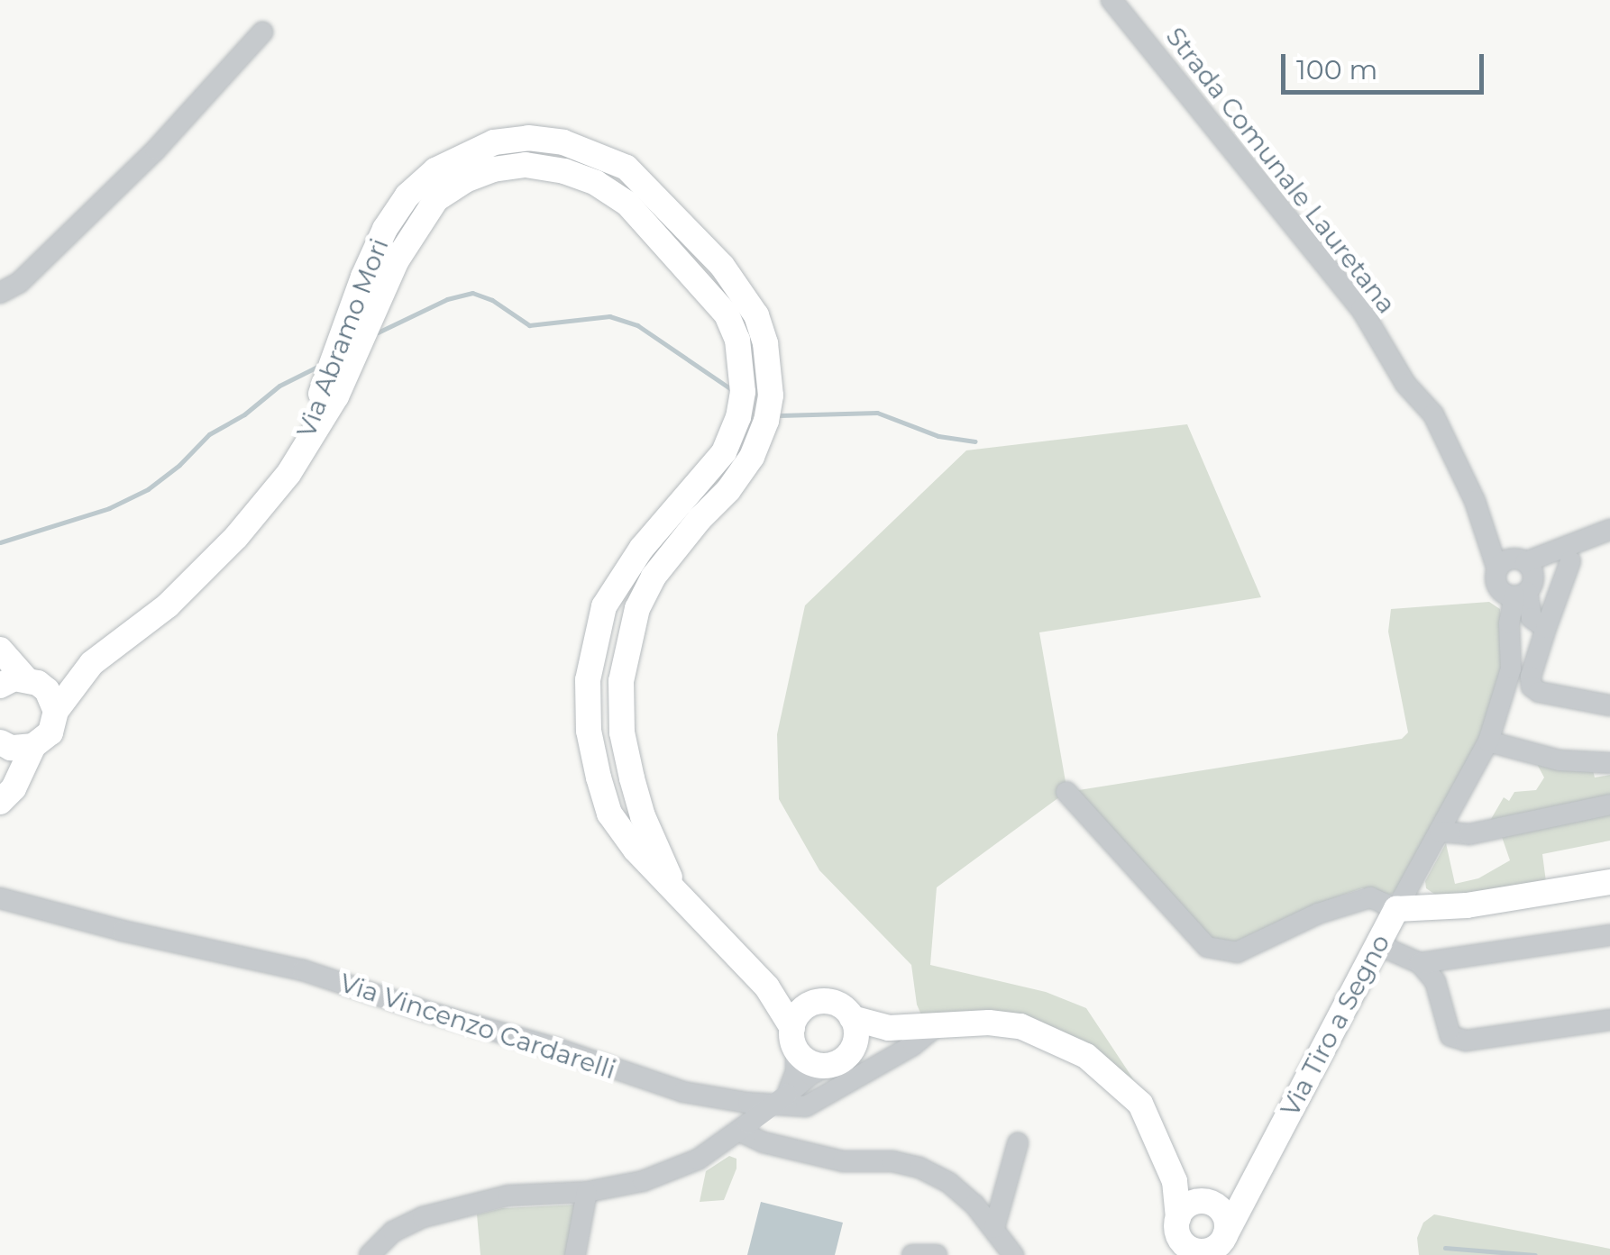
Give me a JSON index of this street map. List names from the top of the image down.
{
  "streets": {
    "main road": ["Via Abramo Mori", "Via Tiro a Segno"],
    "street": ["Strada Comunale Lauretana", "Via Vincenzo Cardarelli"]
  },
  "scale_bar": "100 m"
}
